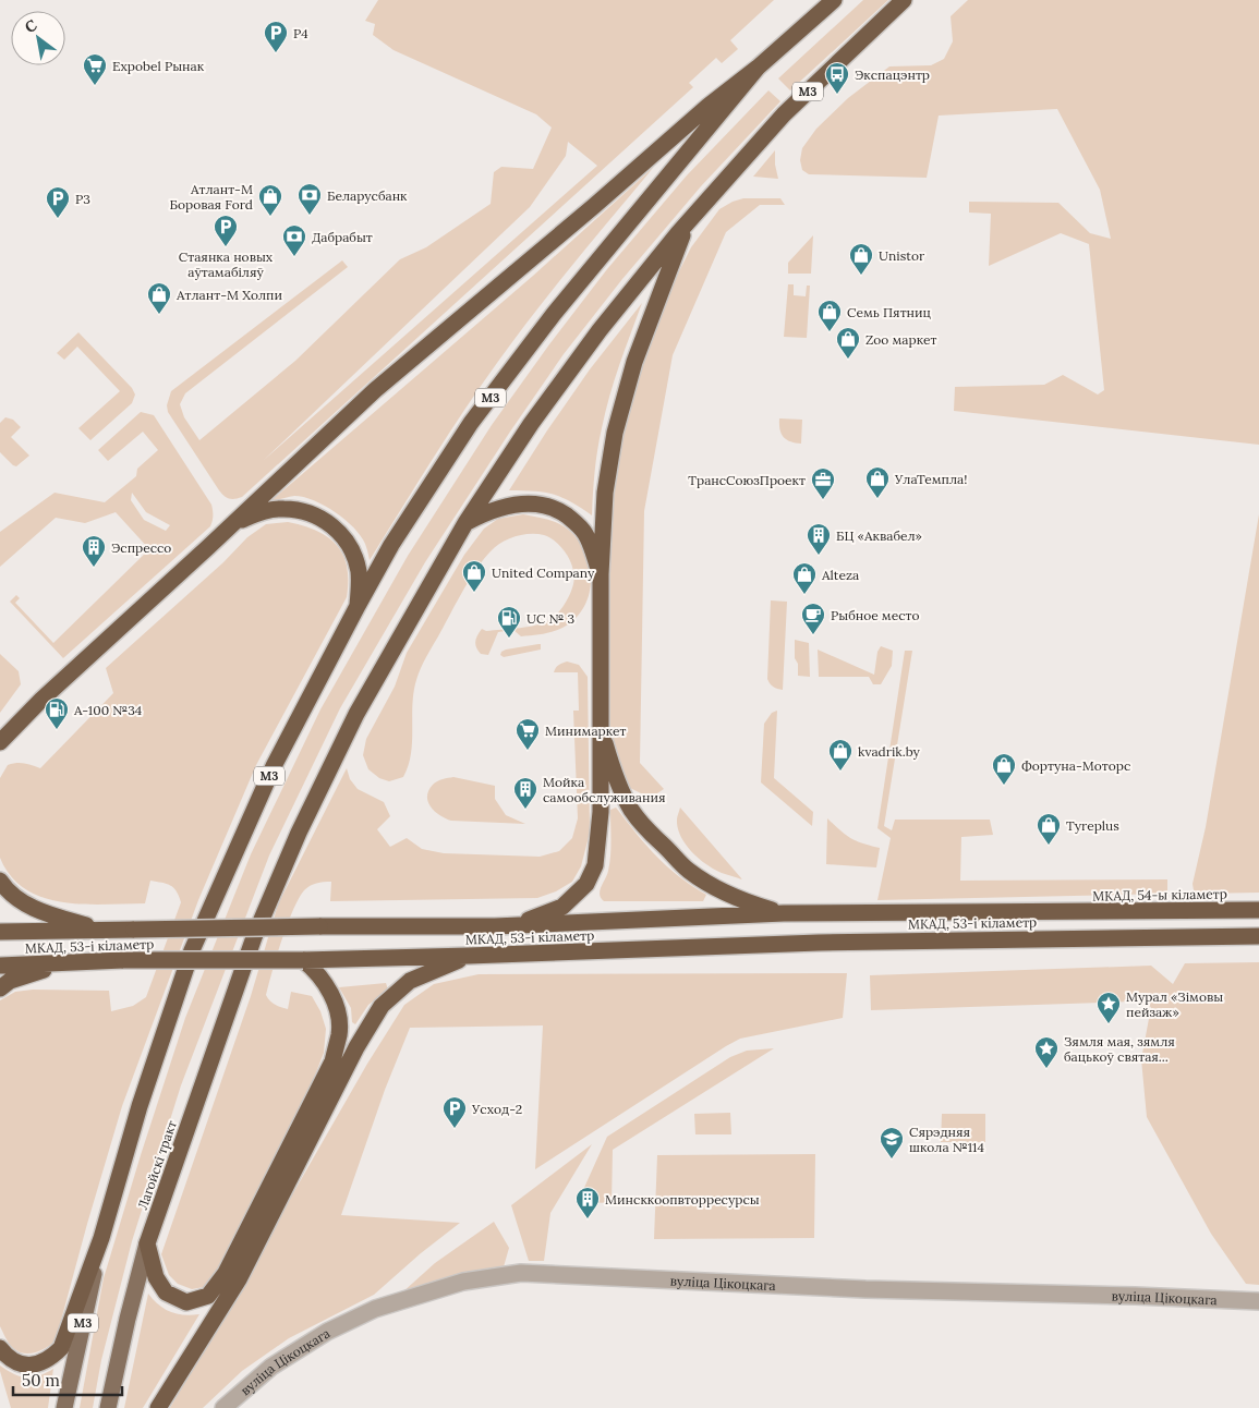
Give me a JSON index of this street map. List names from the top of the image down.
{
  "streets": {
    "highway": [
      "М3",
      "МКАД, 54-ы кіламетр",
      "МКАД, 53-і кіламетр",
      "Лагойскі тракт"
    ],
    "street": ["вуліца Цікоцкага"]
  },
  "crossings": [
    ["М3", "Лагойскі тракт"],
    ["МКАД, 54-ы кіламетр", "МКАД, 53-і кіламетр"]
  ],
  "places": {
    "parking": [
      "P4",
      "P3",
      "Стаянка новых аўтамабіляў",
      "Усход-2"
    ],
    "supermarket": ["Expobel Рынак", "Минимаркет"],
    "bus stop": ["Экспацэнтр"],
    "bank": ["Беларусбанк", "Дабрабыт"],
    "shop": [
      "Атлант-М Боровая Ford",
      "Unistor",
      "Атлант-М Холпи",
      "Семь Пятниц",
      "Zoo маркет",
      "УлаТемпла!",
      "United Company",
      "Alteza",
      "kvadrik.by",
      "Фортуна-Моторс",
      "Tyreplus"
    ],
    "office": ["ТрансСоюзПроект"],
    "building": [
      "БЦ «Аквабел»",
      "Эспрессо",
      "Мойка самообслуживания",
      "Минсккоопвторресурсы"
    ],
    "cafe": ["Рыбное место"],
    "fuel station": ["UC № 3", "А-100 №34"],
    "place": ["Мурал «Зімовы пейзаж»", "Зямля мая, зямля бацькоў святая..."],
    "school or university": ["Сярэдняя школа №114"]
  },
  "scale_bar": "50 m",
  "north": "top left"
}
